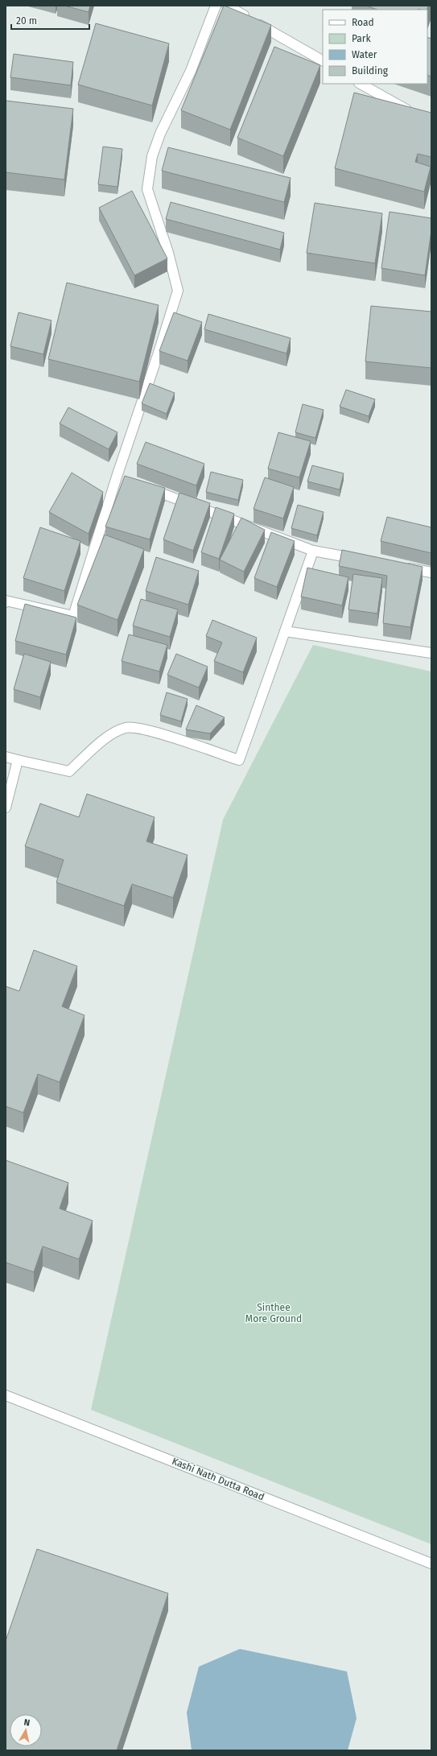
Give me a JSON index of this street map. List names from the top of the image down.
{
  "streets": {
    "street": ["Kashi Nath Dutta Road"]
  },
  "parks": ["Sinthee More Ground"],
  "legend": [
    "Road",
    "Park",
    "Water",
    "Building"
  ],
  "scale_bar": "20 m",
  "north": "top"
}
